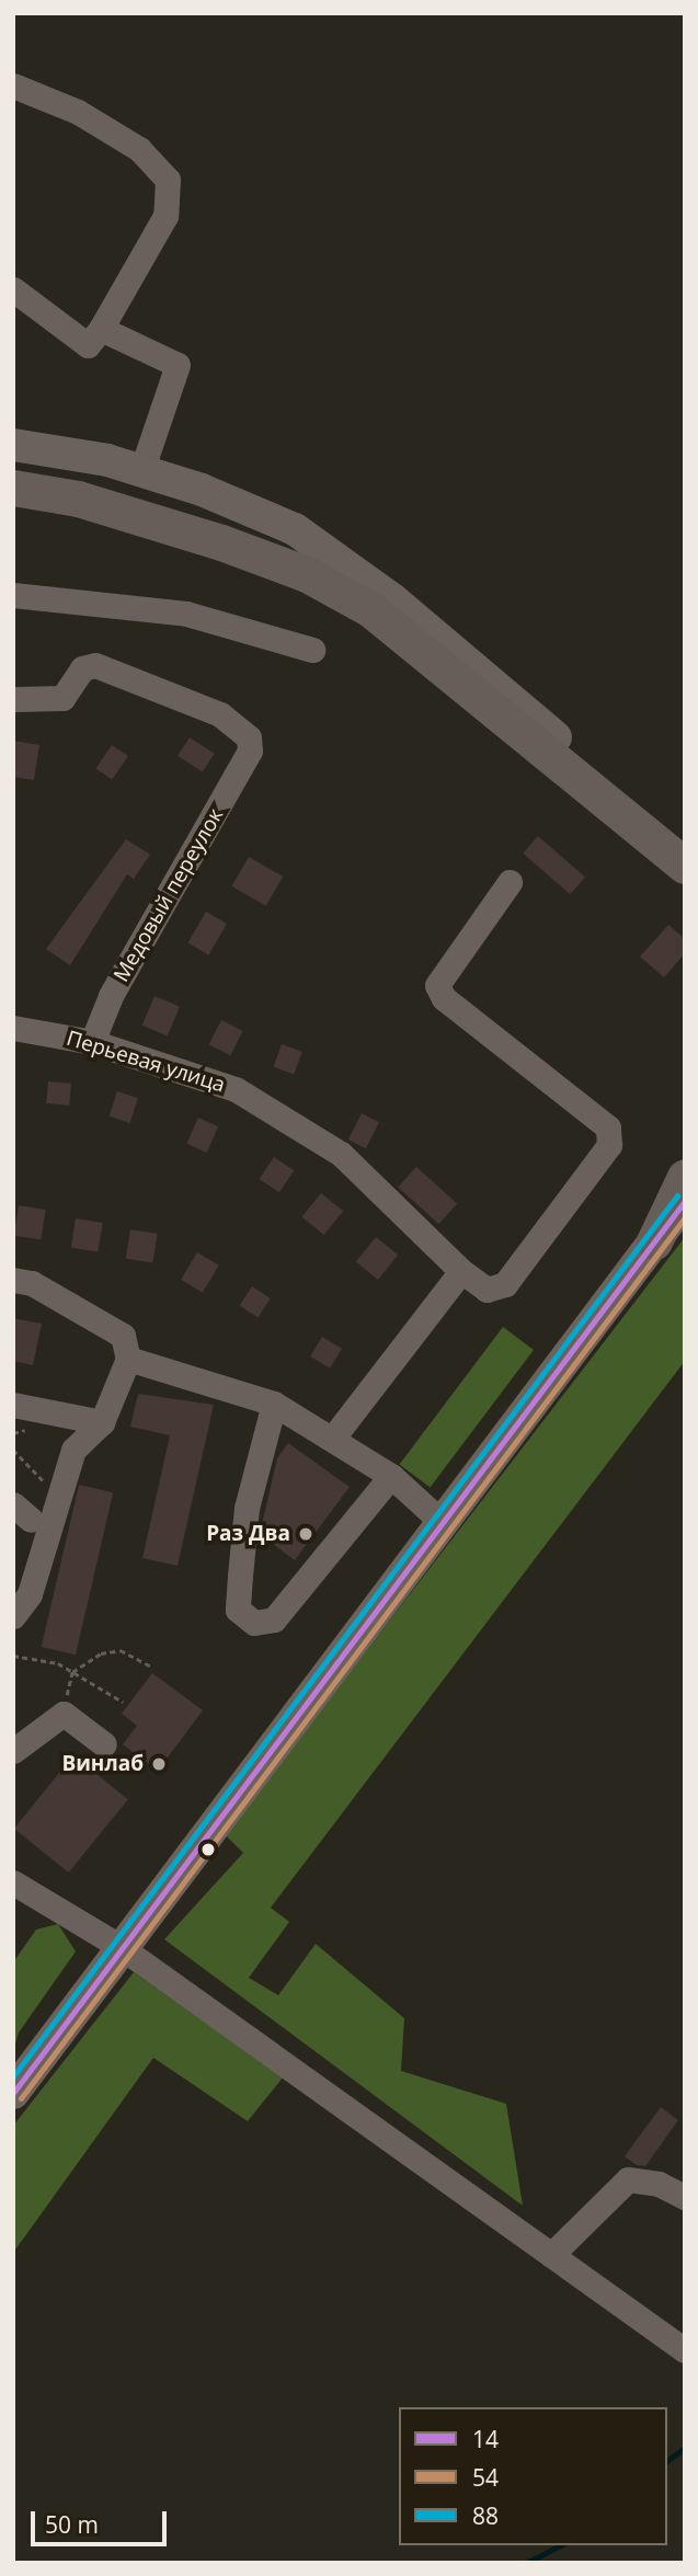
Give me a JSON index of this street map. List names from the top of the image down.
{
  "streets": {
    "street": ["Медовый переулок", "Перьевая улица"]
  },
  "crossings": [
    ["Медовый переулок", "Перьевая улица"]
  ],
  "places": ["Раз Два", "Винлаб"],
  "lines": ["transit line 88", "transit line 14", "transit line 54"],
  "legend": ["14", "54", "88"],
  "scale_bar": "50 m"
}
